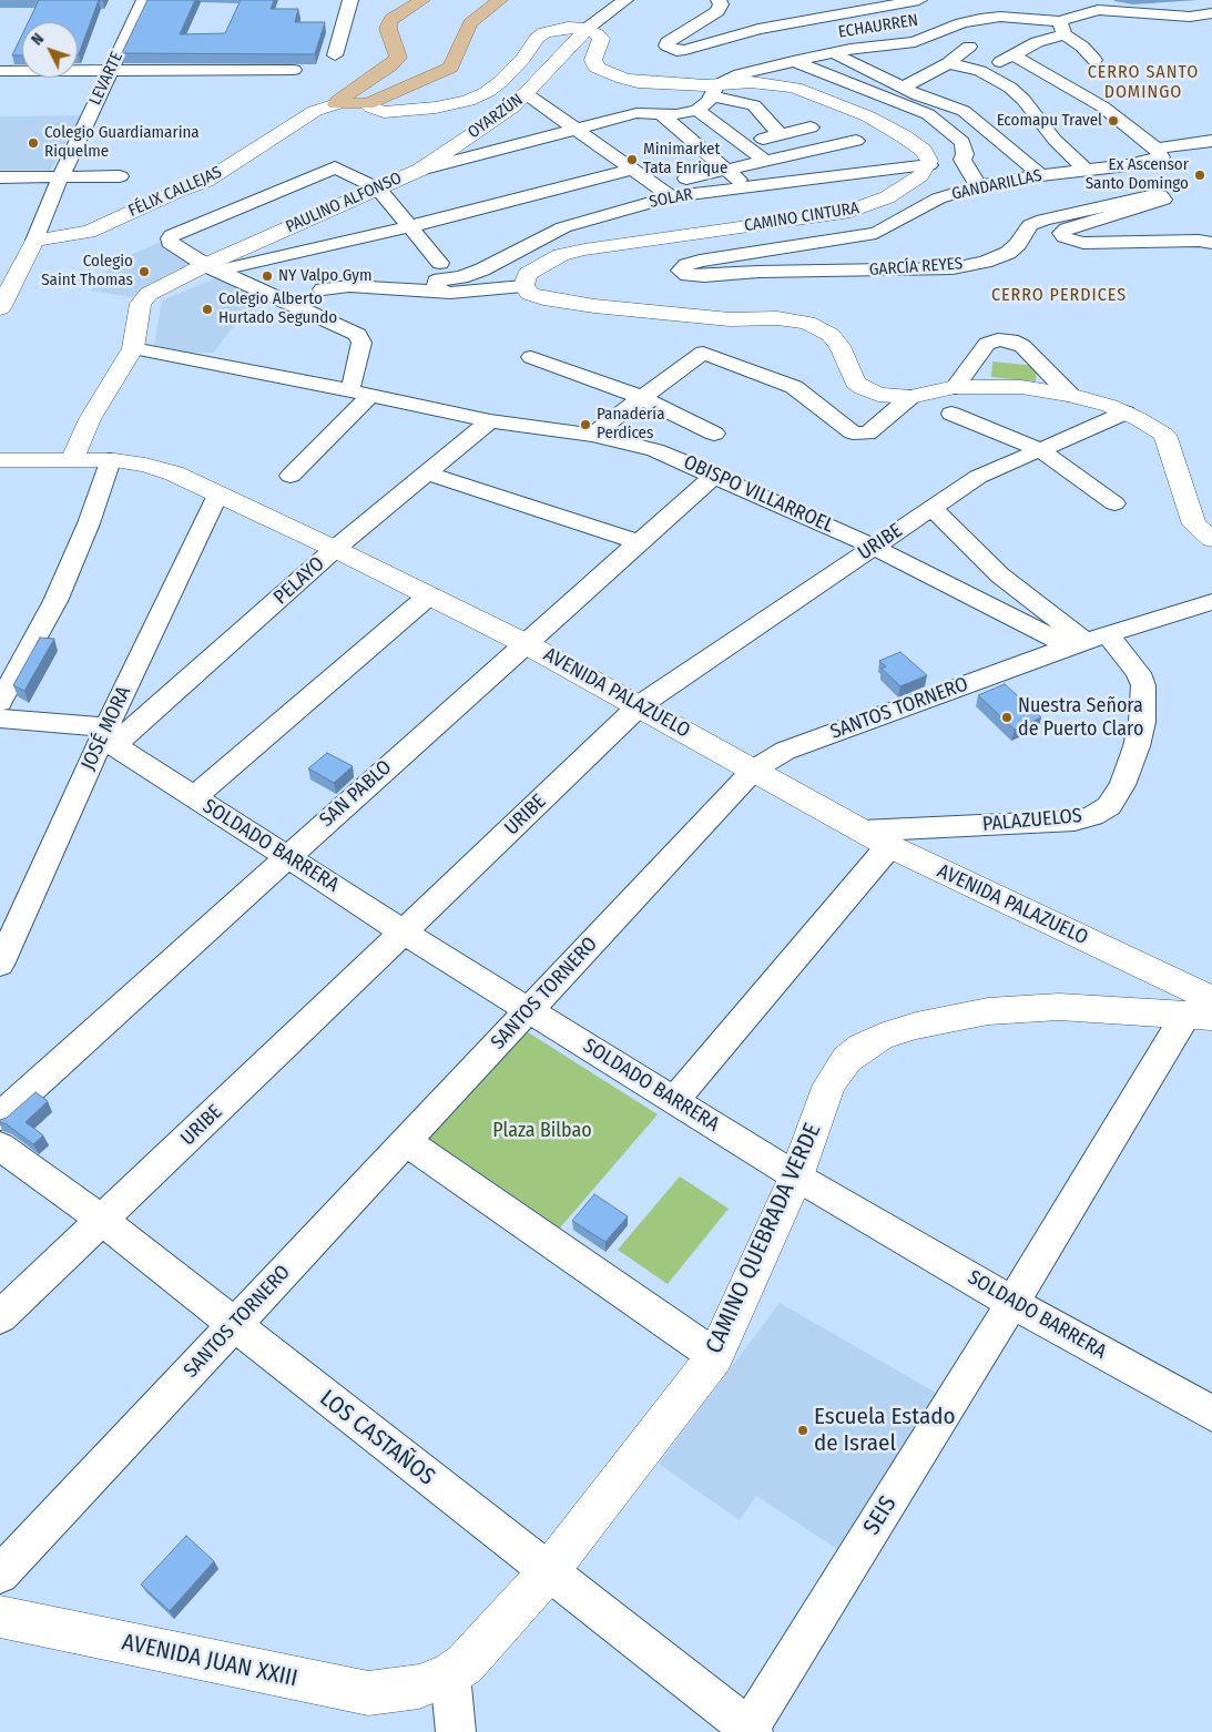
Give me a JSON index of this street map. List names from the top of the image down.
{
  "streets": {
    "street": [
      "ECHAURREN",
      "LEVARTE",
      "OYARZÚN",
      "GANDARILLAS",
      "FÉLIX CALLEJAS",
      "SOLAR",
      "PAULINO ALFONSO",
      "CAMINO CINTURA",
      "GARCÍA REYES",
      "OBISPO VILLARROEL",
      "URIBE",
      "PELAYO",
      "AVENIDA PALAZUELO",
      "SANTOS TORNERO",
      "JOSÉ MORA",
      "SAN PABLO",
      "PALAZUELOS",
      "SOLDADO BARRERA",
      "CAMINO QUEBRADA VERDE",
      "LOS CASTAÑOS",
      "SEIS",
      "AVENIDA JUAN XXIII"
    ]
  },
  "crossings": [
    ["LEVARTE", "FÉLIX CALLEJAS"],
    ["OYARZÚN", "PAULINO ALFONSO"],
    ["GANDARILLAS", "GARCÍA REYES"],
    ["SOLAR", "CAMINO CINTURA"],
    ["PAULINO ALFONSO", "OBISPO VILLARROEL"],
    ["PAULINO ALFONSO", "AVENIDA PALAZUELO"],
    ["OBISPO VILLARROEL", "URIBE"],
    ["OBISPO VILLARROEL", "PELAYO"],
    ["OBISPO VILLARROEL", "SANTOS TORNERO"],
    ["OBISPO VILLARROEL", "SAN PABLO"],
    ["OBISPO VILLARROEL", "PALAZUELOS"],
    ["URIBE", "AVENIDA PALAZUELO"],
    ["URIBE", "SOLDADO BARRERA"],
    ["URIBE", "LOS CASTAÑOS"],
    ["PELAYO", "AVENIDA PALAZUELO"],
    ["PELAYO", "JOSÉ MORA"],
    ["PELAYO", "SOLDADO BARRERA"],
    ["AVENIDA PALAZUELO", "SANTOS TORNERO"],
    ["AVENIDA PALAZUELO", "JOSÉ MORA"],
    ["AVENIDA PALAZUELO", "SAN PABLO"],
    ["AVENIDA PALAZUELO", "PALAZUELOS"],
    ["AVENIDA PALAZUELO", "CAMINO QUEBRADA VERDE"],
    ["AVENIDA PALAZUELO", "SEIS"],
    ["SANTOS TORNERO", "PALAZUELOS"],
    ["SANTOS TORNERO", "SOLDADO BARRERA"],
    ["SANTOS TORNERO", "LOS CASTAÑOS"],
    ["JOSÉ MORA", "SOLDADO BARRERA"],
    ["SAN PABLO", "SOLDADO BARRERA"],
    ["SOLDADO BARRERA", "CAMINO QUEBRADA VERDE"],
    ["SOLDADO BARRERA", "SEIS"],
    ["CAMINO QUEBRADA VERDE", "LOS CASTAÑOS"],
    ["CAMINO QUEBRADA VERDE", "SEIS"],
    ["CAMINO QUEBRADA VERDE", "AVENIDA JUAN XXIII"],
    ["LOS CASTAÑOS", "SEIS"]
  ],
  "districts": ["CERRO SANTO DOMINGO", "CERRO PERDICES"],
  "parks": ["Plaza Bilbao"],
  "places": [
    "Ecomapu Travel",
    "Colegio Guardiamarina Riquelme",
    "Minimarket Tata Enrique",
    "Ex Ascensor Santo Domingo",
    "Colegio Saint Thomas",
    "NY Valpo Gym",
    "Colegio Alberto Hurtado Segundo",
    "Panadería Perdices",
    "Nuestra Señora de Puerto Claro",
    "Escuela Estado de Israel"
  ],
  "north": "top left"
}
